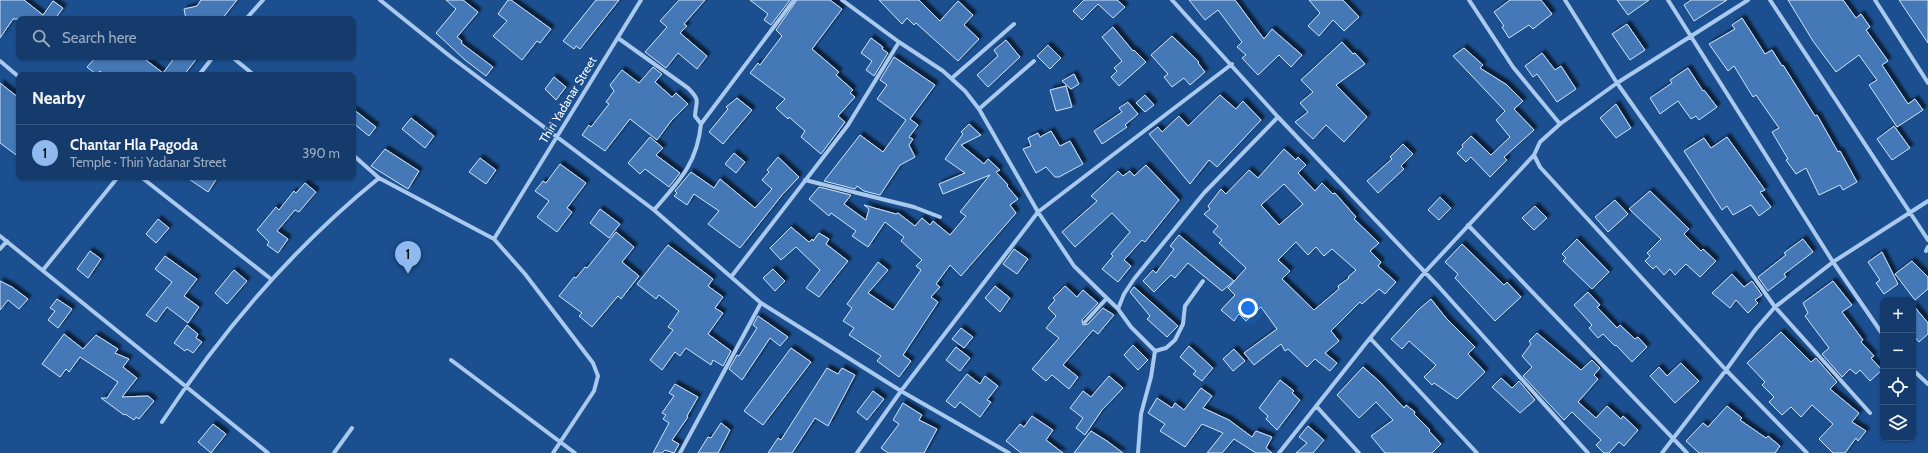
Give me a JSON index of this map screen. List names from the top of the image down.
{
  "streets": {
    "street": ["Thiri Yadanar Street"]
  },
  "page": {
    "search": "Search here",
    "heading": "Nearby",
    "list": [
      {
        "mark": "1",
        "name": "Chantar Hla Pagoda",
        "note": "Temple · Thiri Yadanar Street",
        "value": "390 m"
      }
    ],
    "pins": "1",
    "map_buttons": ["+", "−"]
  }
}
